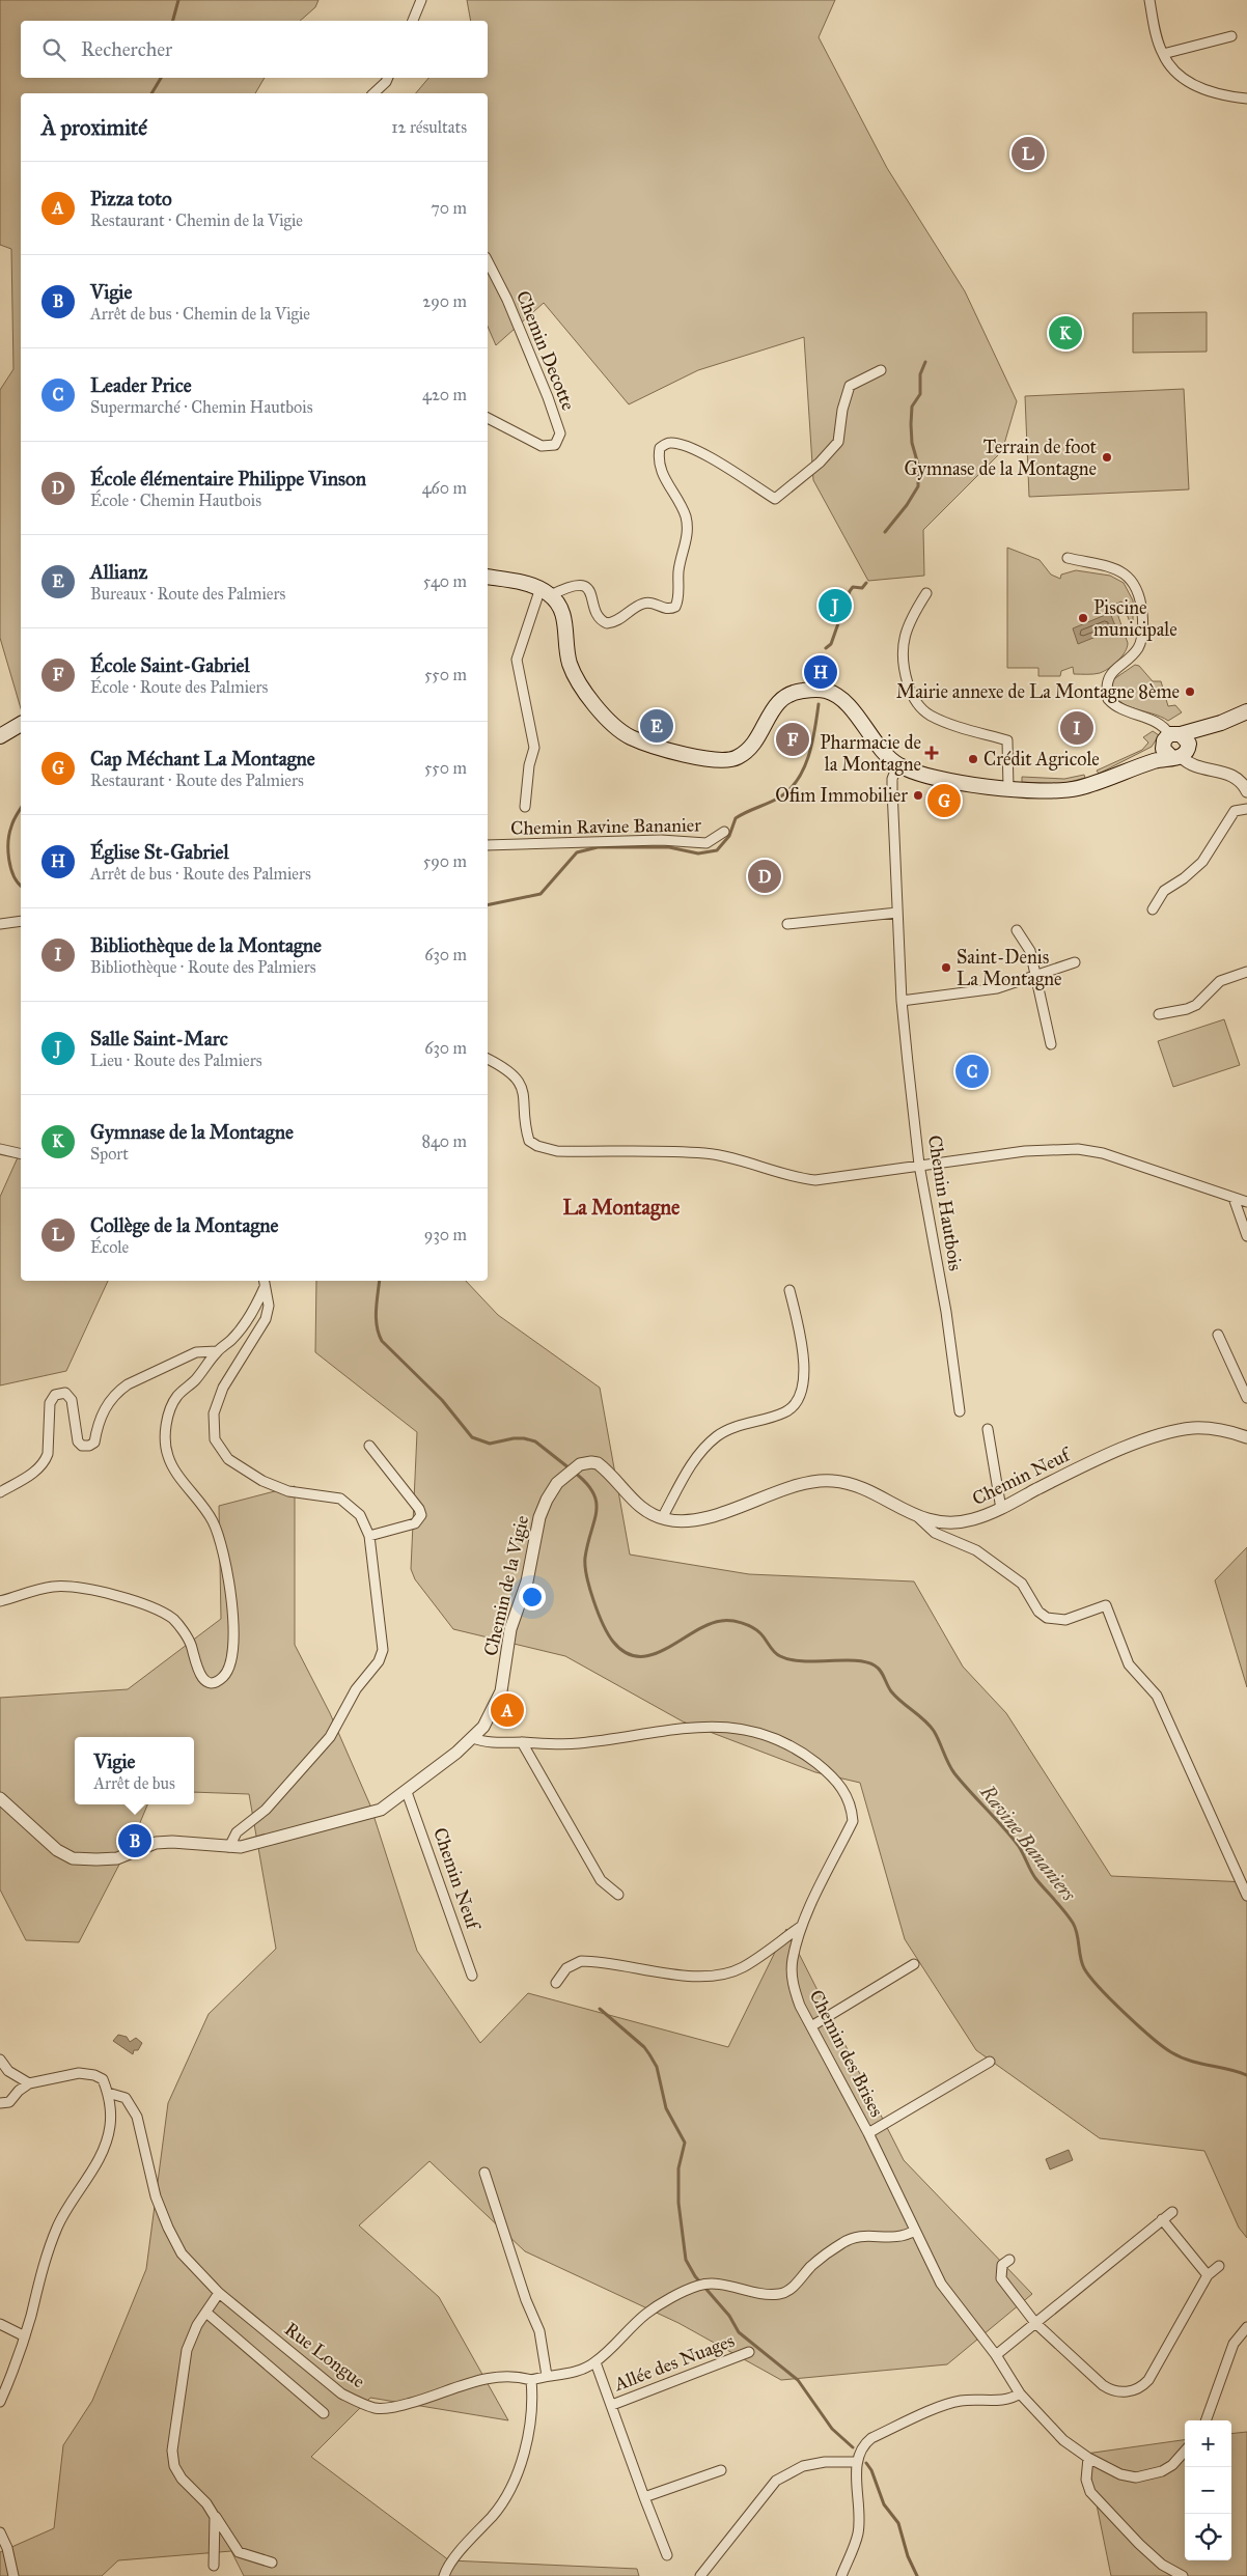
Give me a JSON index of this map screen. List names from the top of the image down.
{
  "streets": {
    "street": [
      "Chemin Decotte",
      "Chemin Ravine Bananier",
      "Chemin Hautbois",
      "Chemin Neuf",
      "Chemin de la Vigie",
      "Chemin des Brises",
      "Rue Longue",
      "Allée des Nuages"
    ]
  },
  "crossings": [
    ["Chemin Neuf", "Chemin de la Vigie"],
    ["Chemin de la Vigie", "Chemin des Brises"]
  ],
  "districts": ["La Montagne"],
  "water": ["Ravine Bananiers"],
  "places": {
    "other": [
      "Terrain de foot Gymnase de la Montagne",
      "Piscine municipale",
      "Mairie annexe de La Montagne 8ème",
      "Crédit Agricole",
      "Ofim Immobilier",
      "Saint-Denis La Montagne"
    ],
    "health": ["Pharmacie de la Montagne"]
  },
  "page": {
    "search": "Rechercher",
    "heading": ["À proximité", "12 résultats"],
    "pins": [
      "L",
      "K",
      "J",
      "H",
      "E",
      "I",
      "F",
      "G",
      "D",
      "C",
      "A",
      "B"
    ],
    "list": [
      {
        "mark": "A",
        "name": "Pizza toto",
        "note": "Restaurant · Chemin de la Vigie",
        "value": "70 m"
      },
      {
        "mark": "B",
        "name": "Vigie",
        "note": "Arrêt de bus · Chemin de la Vigie",
        "value": "290 m"
      },
      {
        "mark": "C",
        "name": "Leader Price",
        "note": "Supermarché · Chemin Hautbois",
        "value": "420 m"
      },
      {
        "mark": "D",
        "name": "École élémentaire Philippe Vinson",
        "note": "École · Chemin Hautbois",
        "value": "460 m"
      },
      {
        "mark": "E",
        "name": "Allianz",
        "note": "Bureaux · Route des Palmiers",
        "value": "540 m"
      },
      {
        "mark": "F",
        "name": "École Saint-Gabriel",
        "note": "École · Route des Palmiers",
        "value": "550 m"
      },
      {
        "mark": "G",
        "name": "Cap Méchant La Montagne",
        "note": "Restaurant · Route des Palmiers",
        "value": "550 m"
      },
      {
        "mark": "H",
        "name": "Église St-Gabriel",
        "note": "Arrêt de bus · Route des Palmiers",
        "value": "590 m"
      },
      {
        "mark": "I",
        "name": "Bibliothèque de la Montagne",
        "note": "Bibliothèque · Route des Palmiers",
        "value": "630 m"
      },
      {
        "mark": "J",
        "name": "Salle Saint-Marc",
        "note": "Lieu · Route des Palmiers",
        "value": "630 m"
      },
      {
        "mark": "K",
        "name": "Gymnase de la Montagne",
        "note": "Sport",
        "value": "840 m"
      },
      {
        "mark": "L",
        "name": "Collège de la Montagne",
        "note": "École",
        "value": "930 m"
      }
    ],
    "popup": ["Vigie", "Arrêt de bus"],
    "map_buttons": ["+", "−"]
  }
}
